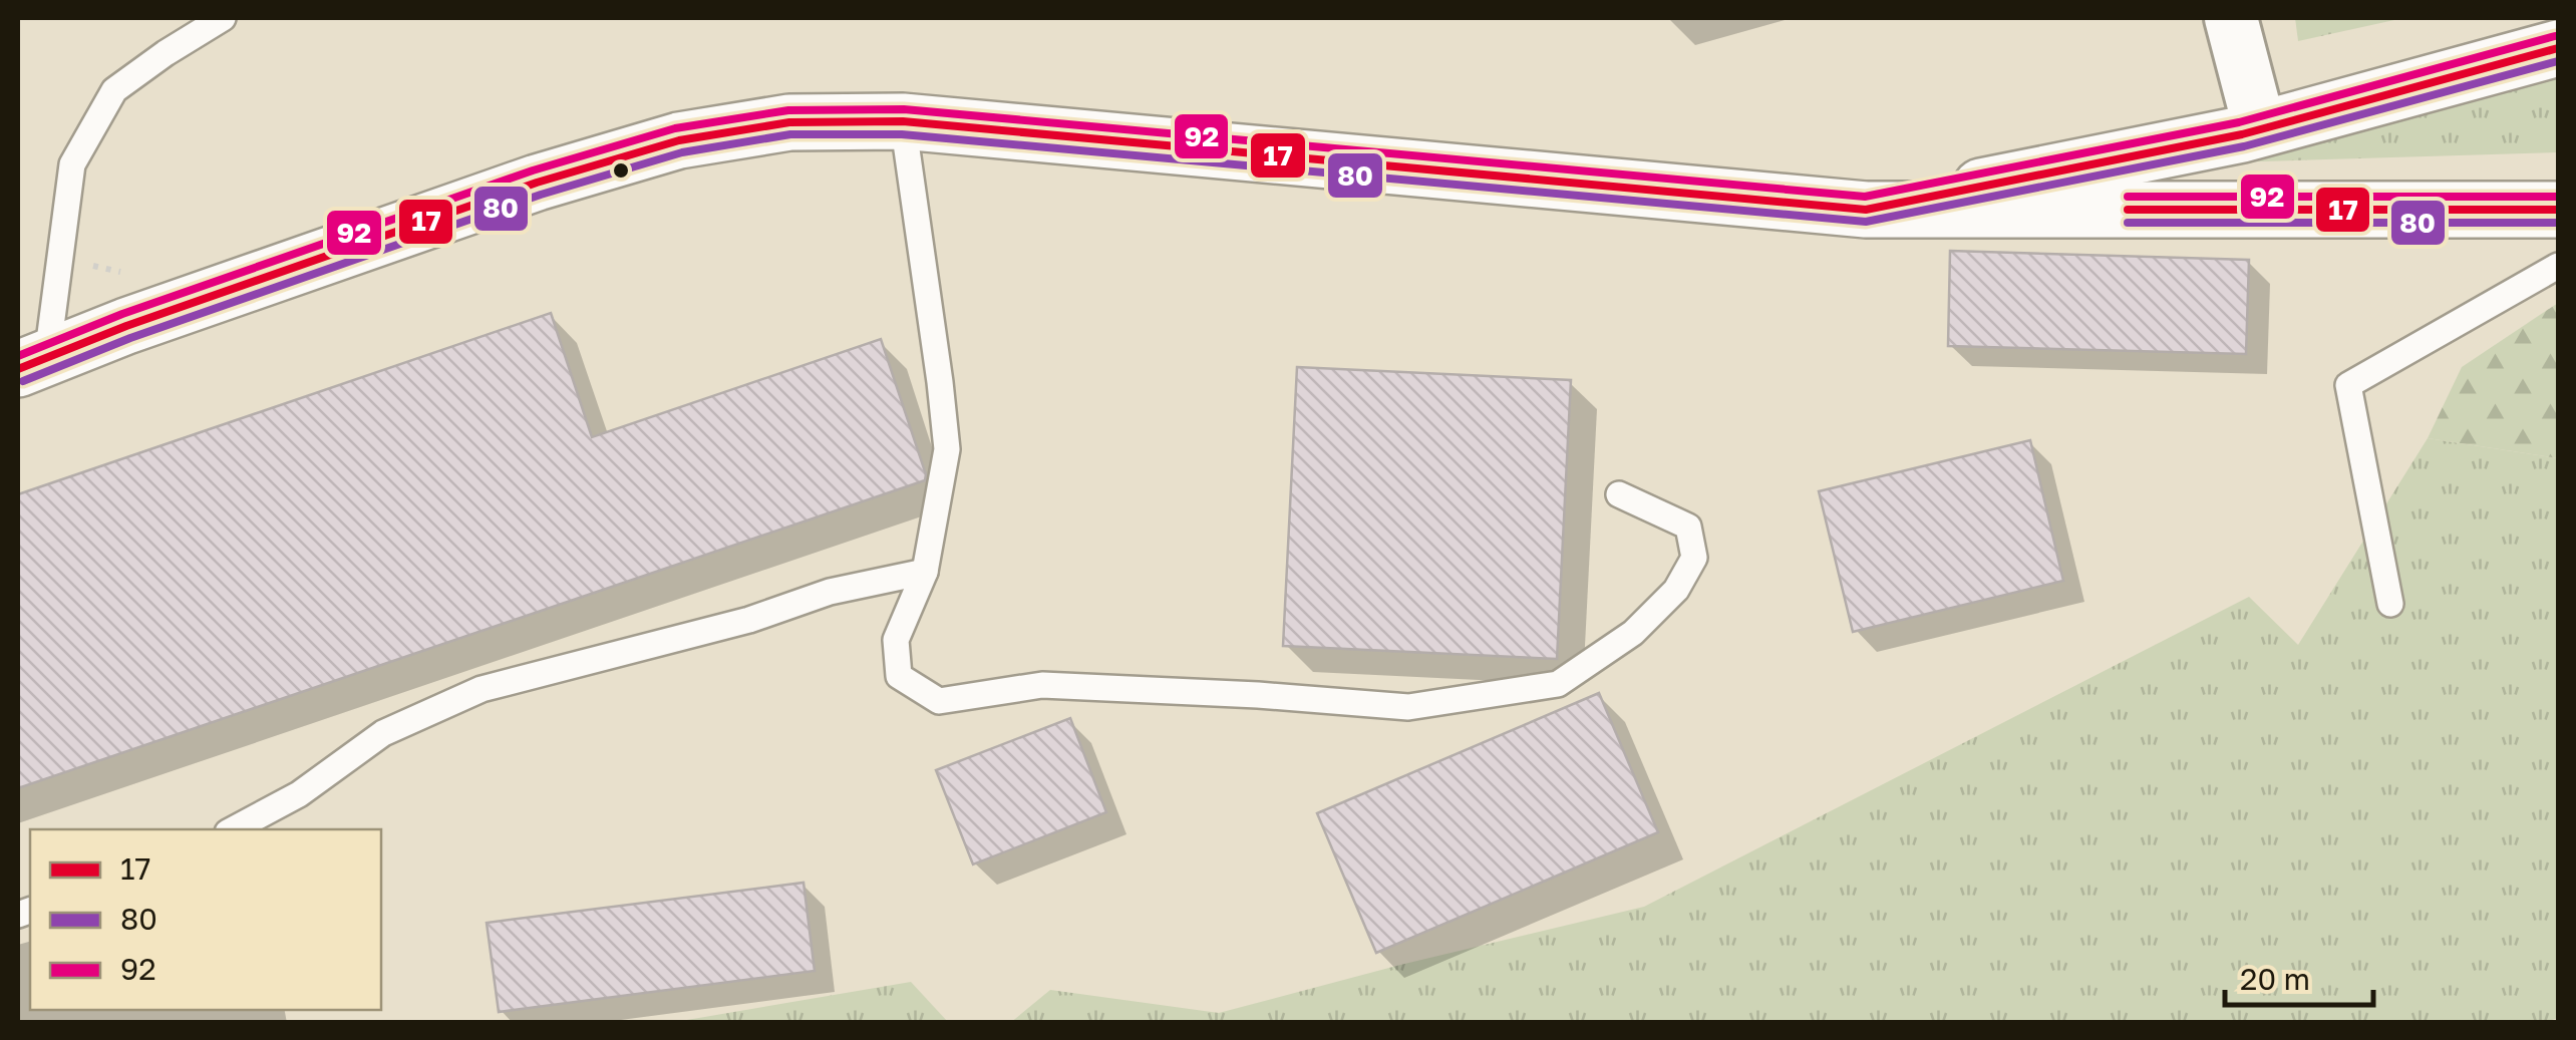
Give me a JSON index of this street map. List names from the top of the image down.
{
  "lines": ["transit line 92", "transit line 17", "transit line 80"],
  "legend": ["17", "80", "92"],
  "scale_bar": "20 m"
}
